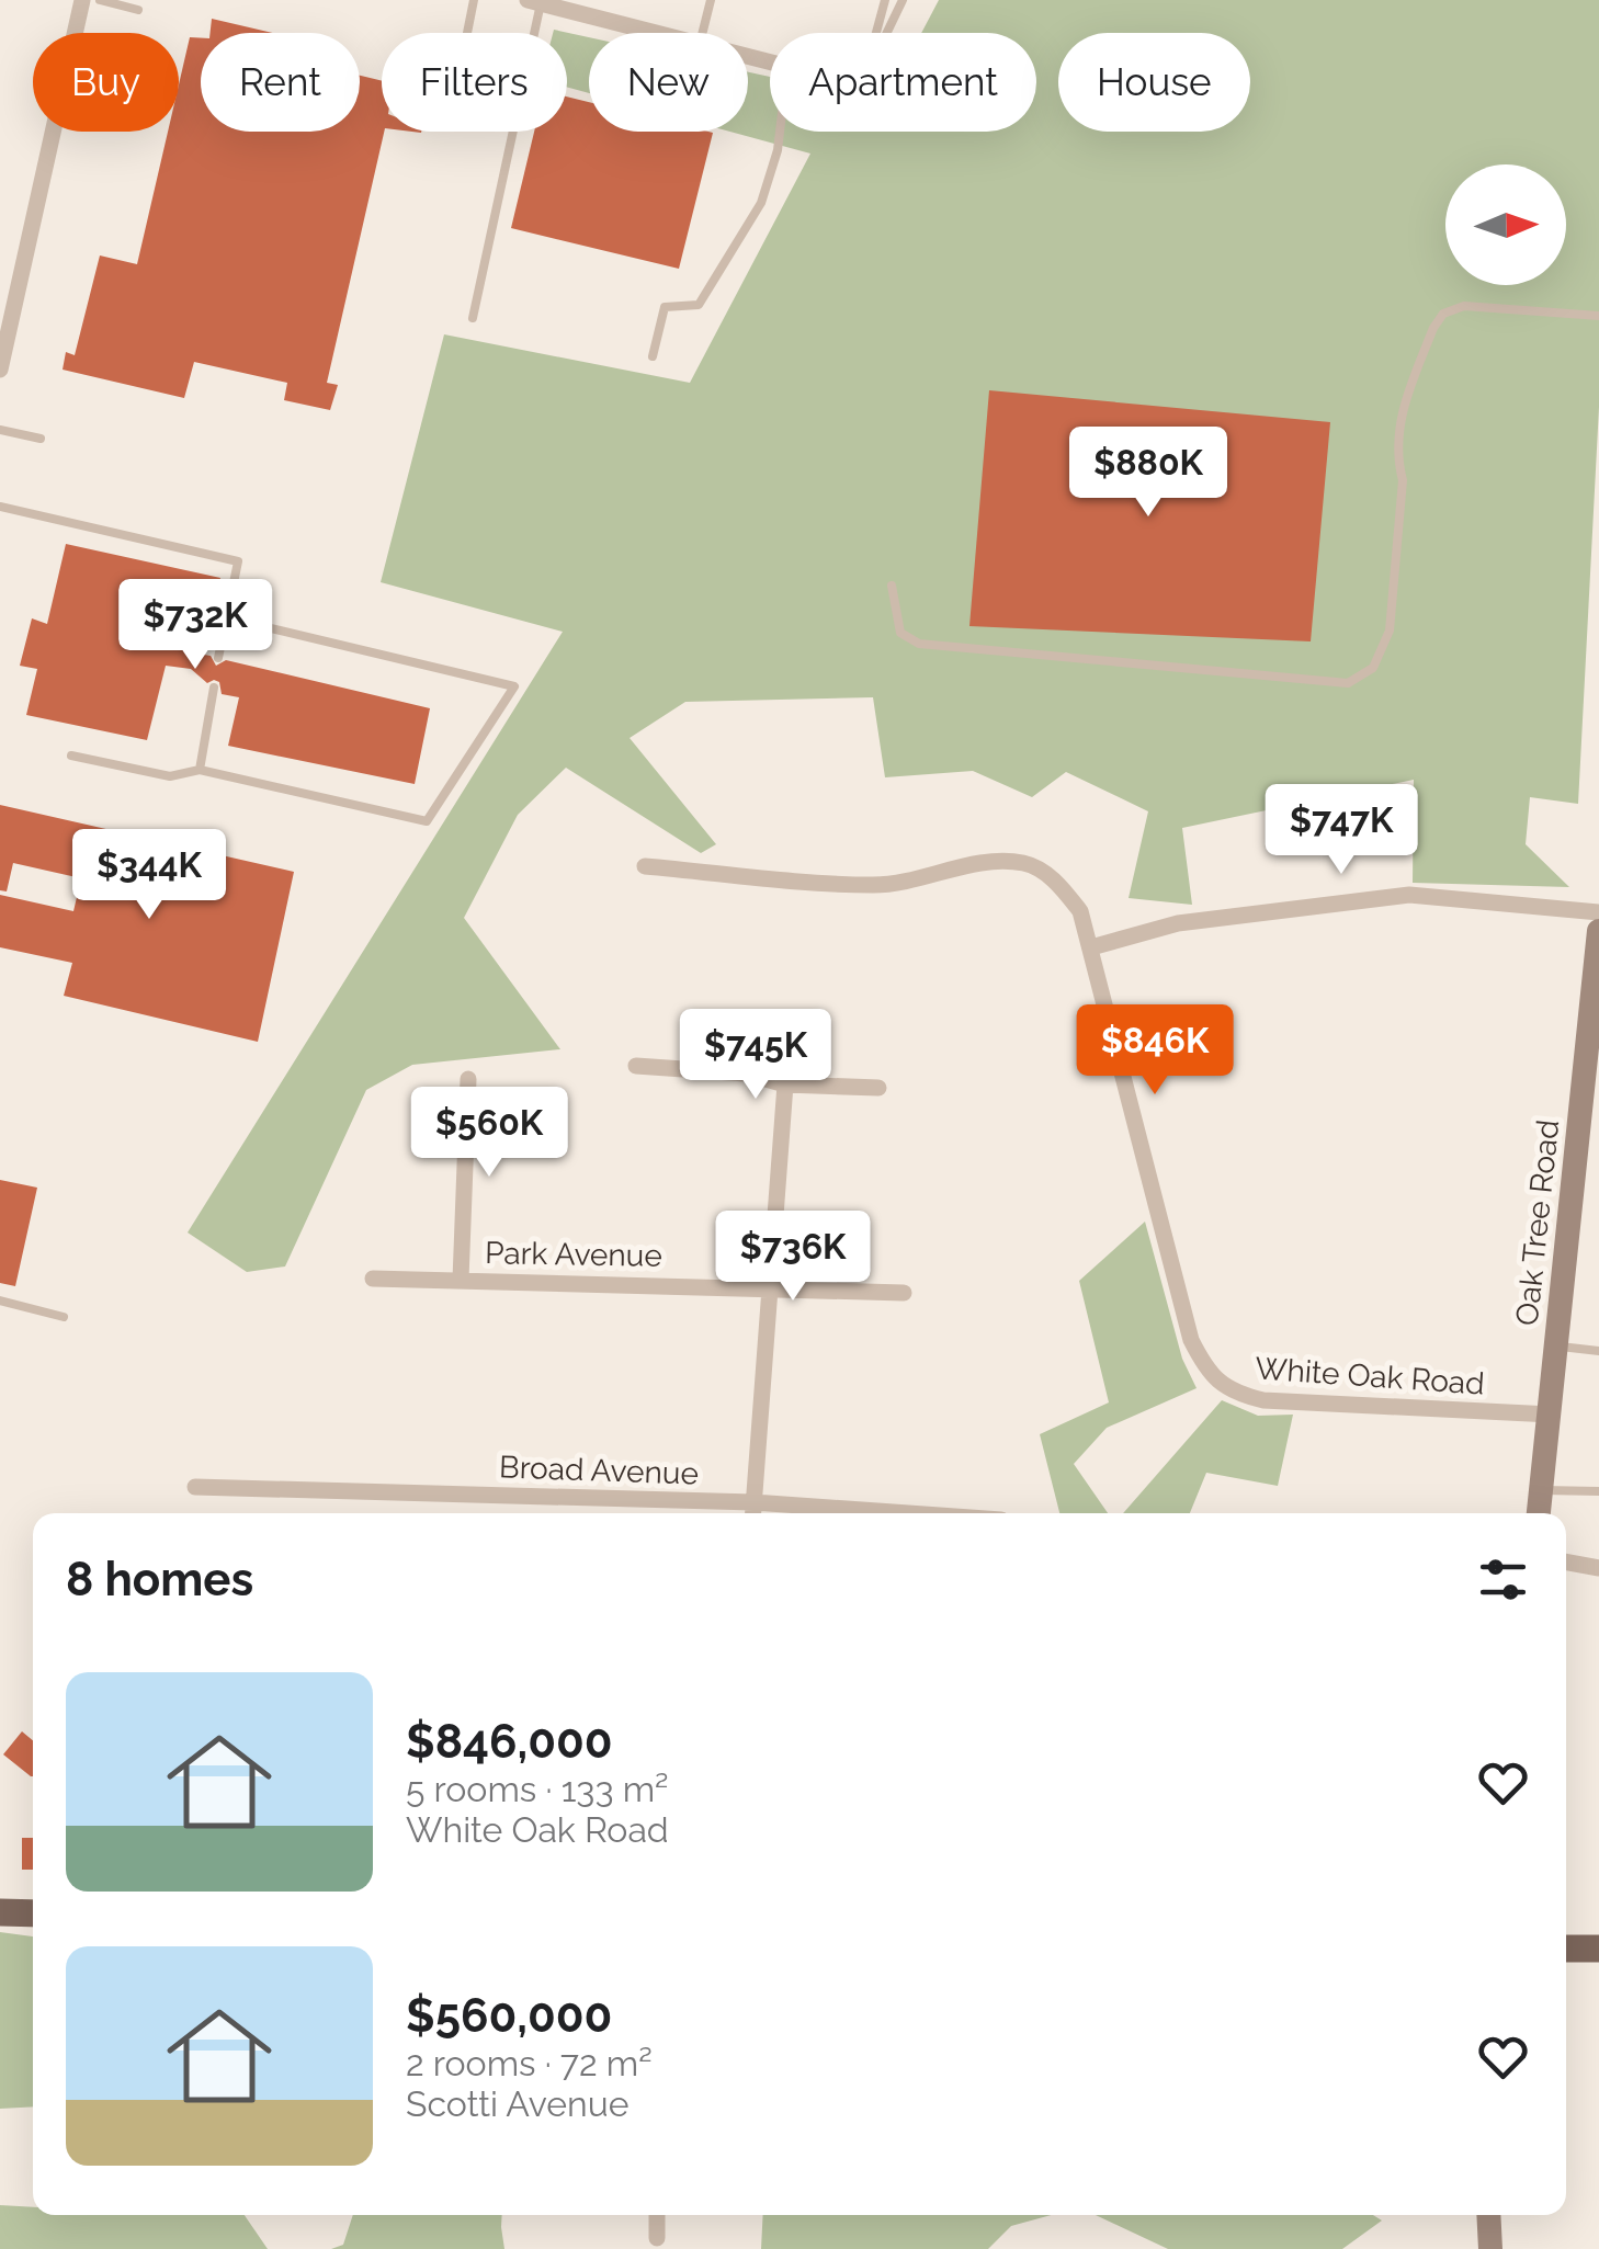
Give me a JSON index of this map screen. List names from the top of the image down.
{
  "streets": {
    "street": [
      "Oak Tree Road",
      "Park Avenue",
      "White Oak Road",
      "Broad Avenue"
    ]
  },
  "crossings": [
    ["Oak Tree Road", "White Oak Road"]
  ],
  "north": "right",
  "page": {
    "chip": [
      "Buy",
      "Rent",
      "Filters",
      "New",
      "Apartment",
      "House"
    ],
    "price": [
      "$880K",
      "$732K",
      "$747K",
      "$344K",
      "$846K",
      "$745K",
      "$560K",
      "$736K"
    ],
    "heading": "8 homes",
    "list": [
      {
        "name": "$846,000",
        "note": "5 rooms · 133 m² · White Oak Road"
      },
      {
        "name": "$560,000",
        "note": "2 rooms · 72 m² · Scotti Avenue"
      }
    ]
  }
}
